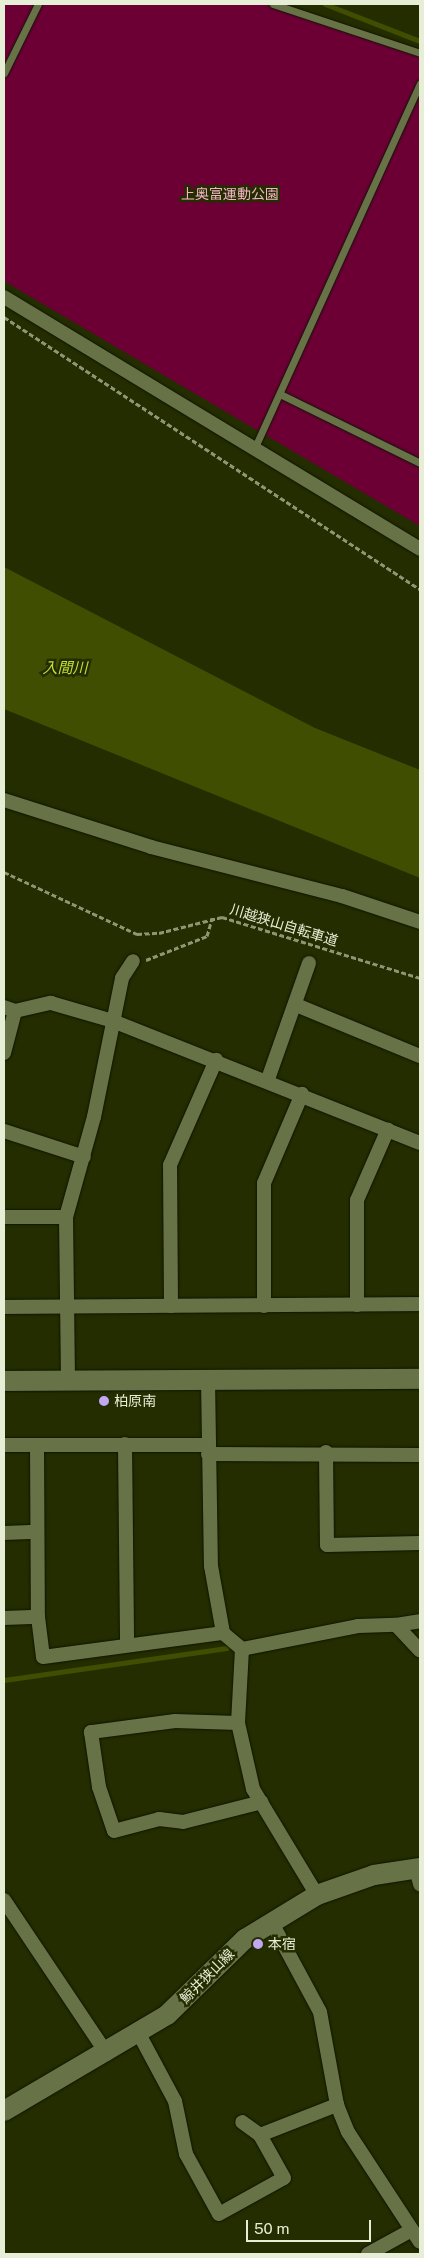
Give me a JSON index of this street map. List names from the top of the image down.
{
  "streets": {
    "main road": ["鯨井狭山線"],
    "path": ["川越狭山自転車道"]
  },
  "water": ["入間川"],
  "parks": ["上奥富運動公園"],
  "places": ["柏原南", "本宿"],
  "scale_bar": "50 m"
}
